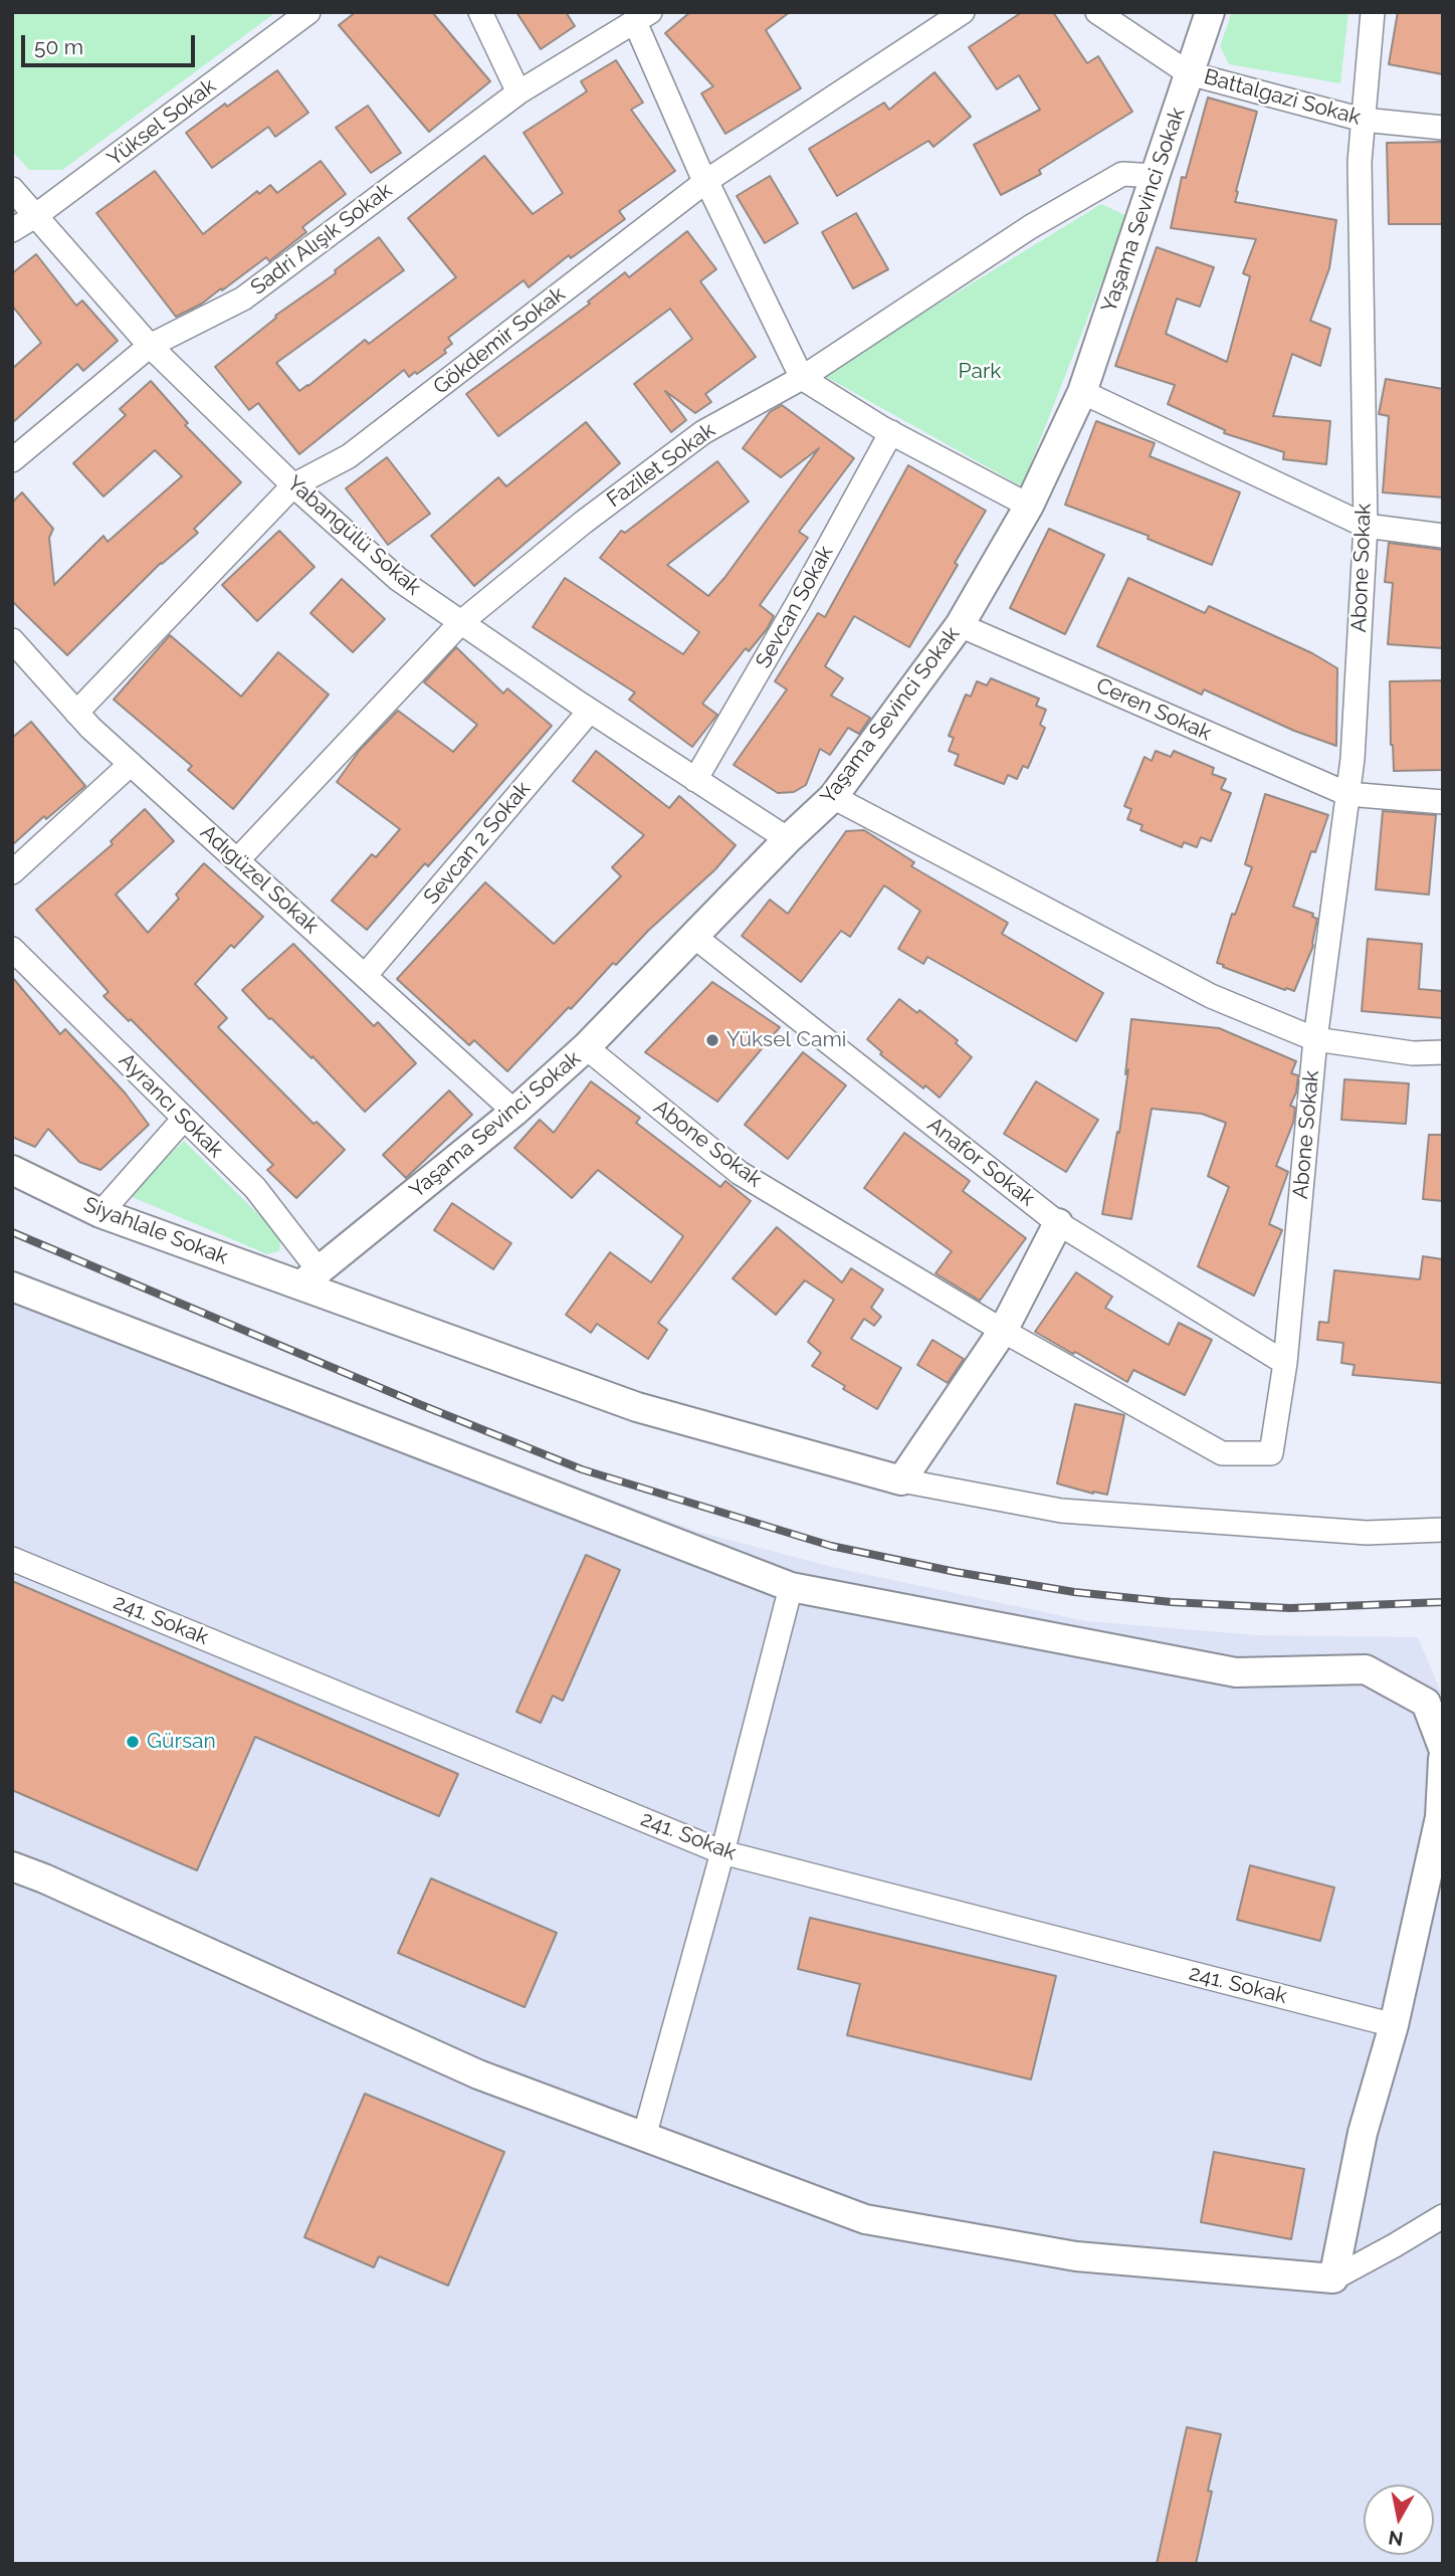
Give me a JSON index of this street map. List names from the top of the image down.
{
  "streets": {
    "street": [
      "Battalgazi Sokak",
      "Yüksel Sokak",
      "Yaşama Sevinci Sokak",
      "Sadri Alışık Sokak",
      "Gökdemir Sokak",
      "Fazilet Sokak",
      "Yabangülü Sokak",
      "Abone Sokak",
      "Sevcan Sokak",
      "Ceren Sokak",
      "Sevcan 2 Sokak",
      "Adıgüzel Sokak",
      "Ayrancı Sokak",
      "Anafor Sokak",
      "Siyahlale Sokak",
      "241. Sokak"
    ]
  },
  "crossings": [
    ["Battalgazi Sokak", "Yaşama Sevinci Sokak"],
    ["Battalgazi Sokak", "Abone Sokak"],
    ["Yüksel Sokak", "Yabangülü Sokak"],
    ["Yaşama Sevinci Sokak", "Fazilet Sokak"],
    ["Yaşama Sevinci Sokak", "Yabangülü Sokak"],
    ["Yaşama Sevinci Sokak", "Abone Sokak"],
    ["Yaşama Sevinci Sokak", "Ceren Sokak"],
    ["Yaşama Sevinci Sokak", "Adıgüzel Sokak"],
    ["Yaşama Sevinci Sokak", "Ayrancı Sokak"],
    ["Yaşama Sevinci Sokak", "Anafor Sokak"],
    ["Yaşama Sevinci Sokak", "Siyahlale Sokak"],
    ["Sadri Alışık Sokak", "Yabangülü Sokak"],
    ["Gökdemir Sokak", "Yabangülü Sokak"],
    ["Gökdemir Sokak", "Adıgüzel Sokak"],
    ["Fazilet Sokak", "Yabangülü Sokak"],
    ["Fazilet Sokak", "Adıgüzel Sokak"],
    ["Yabangülü Sokak", "Sevcan Sokak"],
    ["Yabangülü Sokak", "Sevcan 2 Sokak"],
    ["Abone Sokak", "Ceren Sokak"],
    ["Abone Sokak", "Anafor Sokak"],
    ["Sevcan 2 Sokak", "Adıgüzel Sokak"],
    ["Ayrancı Sokak", "Siyahlale Sokak"]
  ],
  "parks": ["Park"],
  "places": ["Yüksel Cami", "Gürsan"],
  "scale_bar": "50 m",
  "north": "bottom"
}
